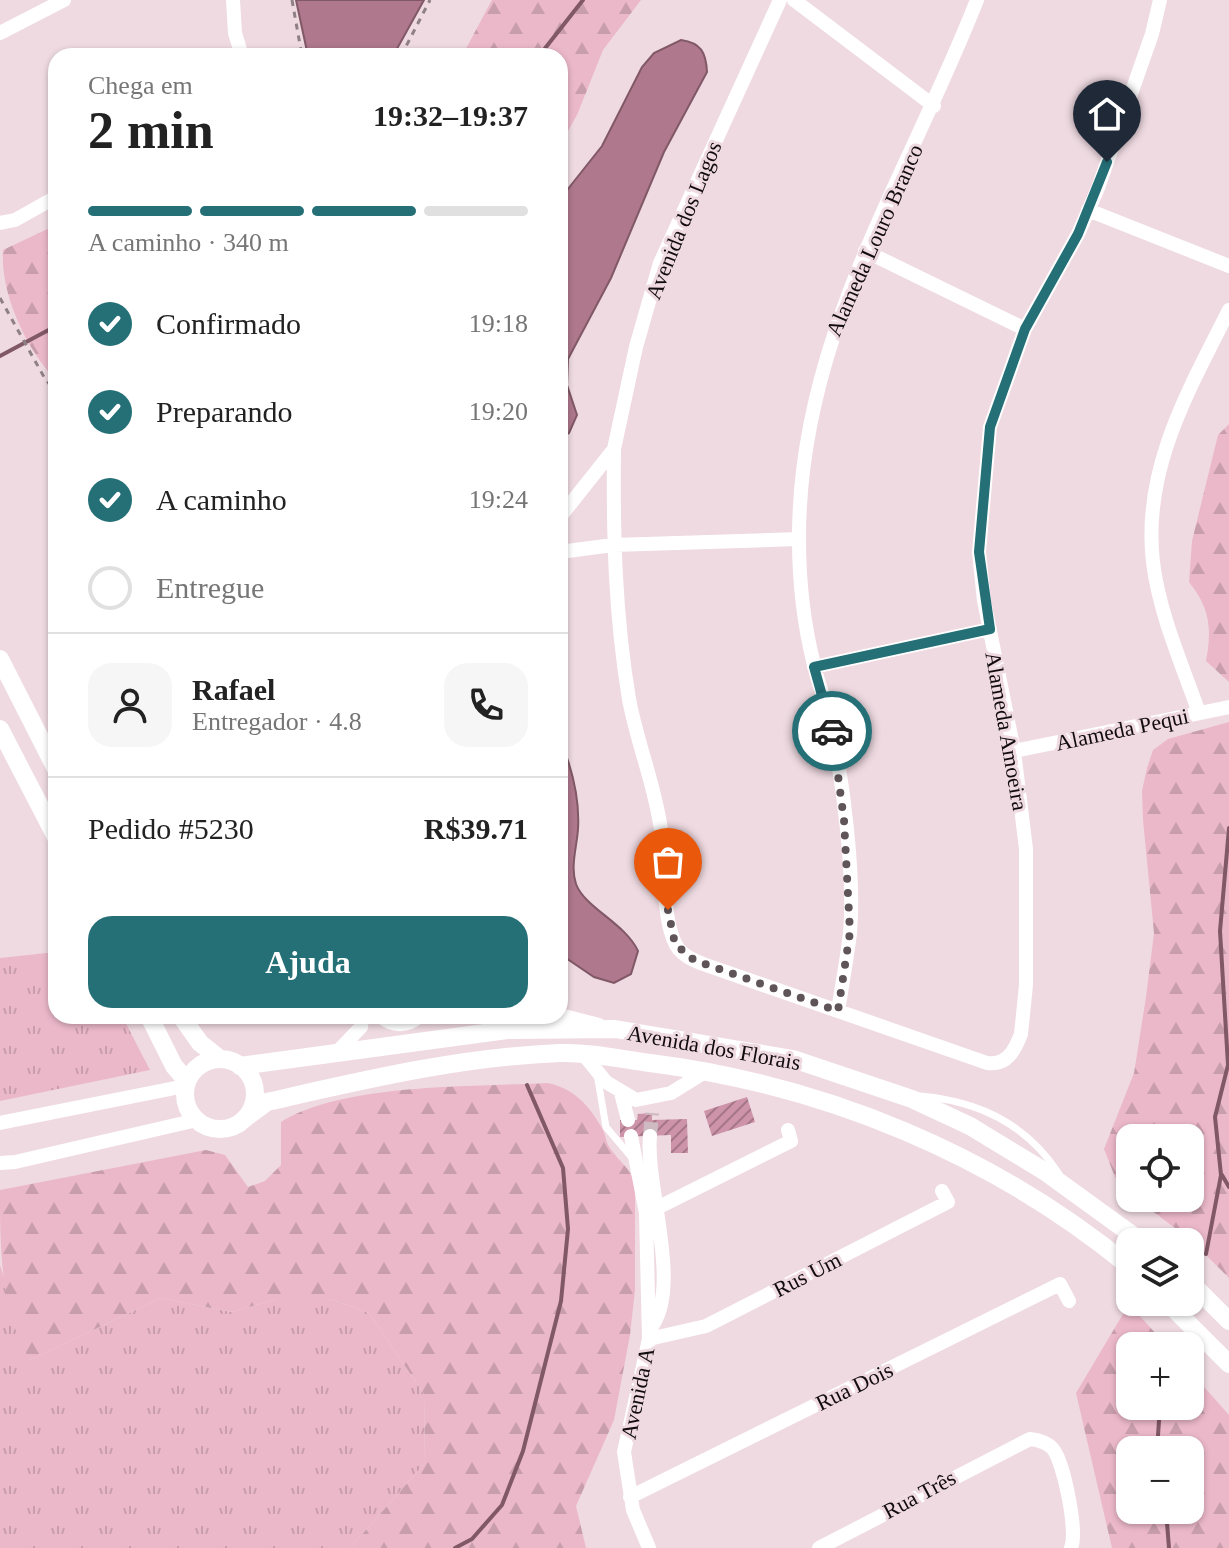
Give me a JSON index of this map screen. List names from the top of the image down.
{
  "streets": {
    "street": [
      "Avenida dos Lagos",
      "Alameda Louro Branco",
      "Alameda Pequi",
      "Alameda Amoeira",
      "Avenida dos Florais",
      "Rus Um",
      "Rua Dois",
      "Avenida A",
      "Rua Três"
    ]
  },
  "crossings": [
    ["Avenida dos Lagos", "Alameda Louro Branco"],
    ["Avenida dos Lagos", "Alameda Amoeira"],
    ["Alameda Pequi", "Alameda Amoeira"],
    ["Rus Um", "Avenida A"],
    ["Rua Dois", "Avenida A"]
  ],
  "page": {
    "heading": ["2 min", "Chega em", "19:32–19:37"],
    "panel": [
      "Rafael",
      "Entregador · 4.8",
      "Pedido #5230",
      "R$39.71"
    ],
    "bar": "A caminho · 340 m",
    "list": [
      ["Confirmado", "19:18"],
      ["Preparando", "19:20"],
      ["A caminho", "19:24"],
      "Entregue"
    ],
    "buttons": "Ajuda",
    "map_buttons": ["+", "−"]
  }
}
